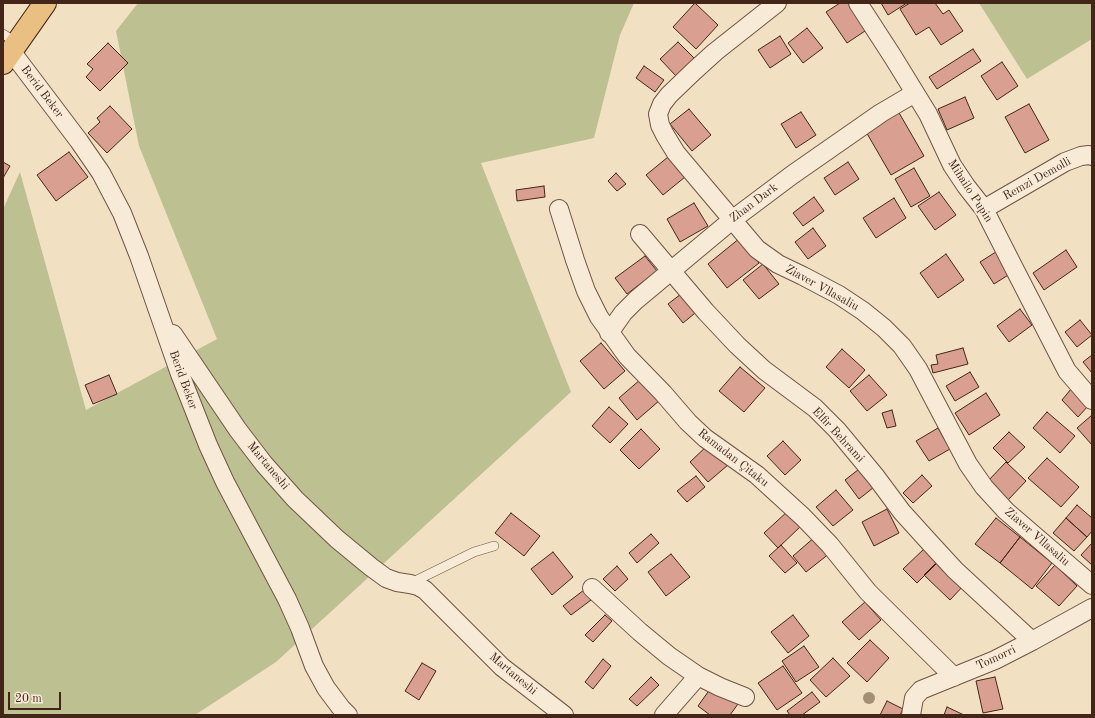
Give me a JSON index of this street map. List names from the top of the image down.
{
  "streets": {
    "street": [
      "Berid Beker",
      "Remzi Demolli",
      "Mihailo Pupin",
      "Zhan Dark",
      "Ziaver Vllasaliu",
      "Elfir Behrami",
      "Ramadan Çitaku",
      "Martaneshi",
      "Tomorri"
    ]
  },
  "crossings": [
    ["Berid Beker", "Martaneshi"],
    ["Remzi Demolli", "Mihailo Pupin"],
    ["Mihailo Pupin", "Zhan Dark"],
    ["Zhan Dark", "Ziaver Vllasaliu"],
    ["Zhan Dark", "Elfir Behrami"],
    ["Zhan Dark", "Ramadan Çitaku"],
    ["Elfir Behrami", "Tomorri"],
    ["Ramadan Çitaku", "Tomorri"]
  ],
  "scale_bar": "20 m"
}
